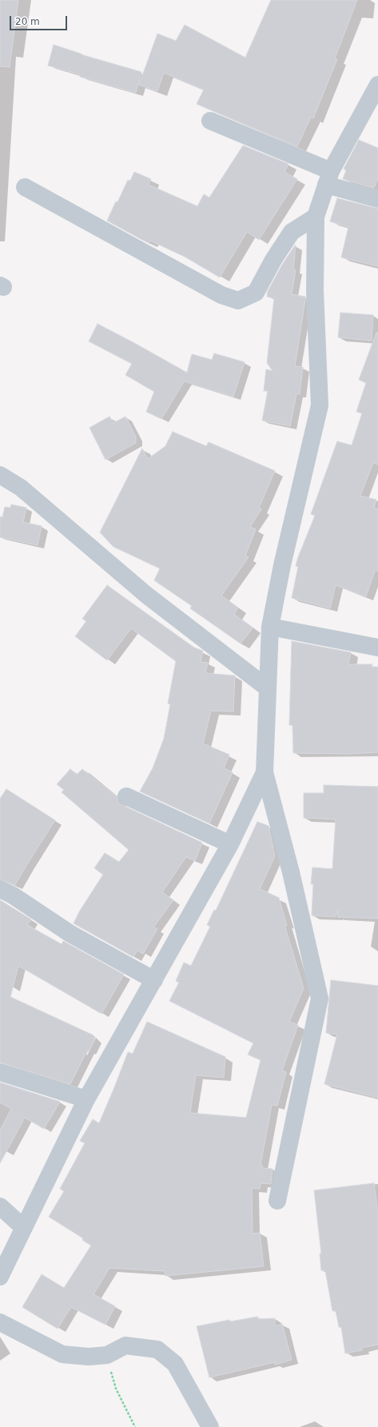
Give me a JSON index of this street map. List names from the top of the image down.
{
  "scale_bar": "20 m"
}
